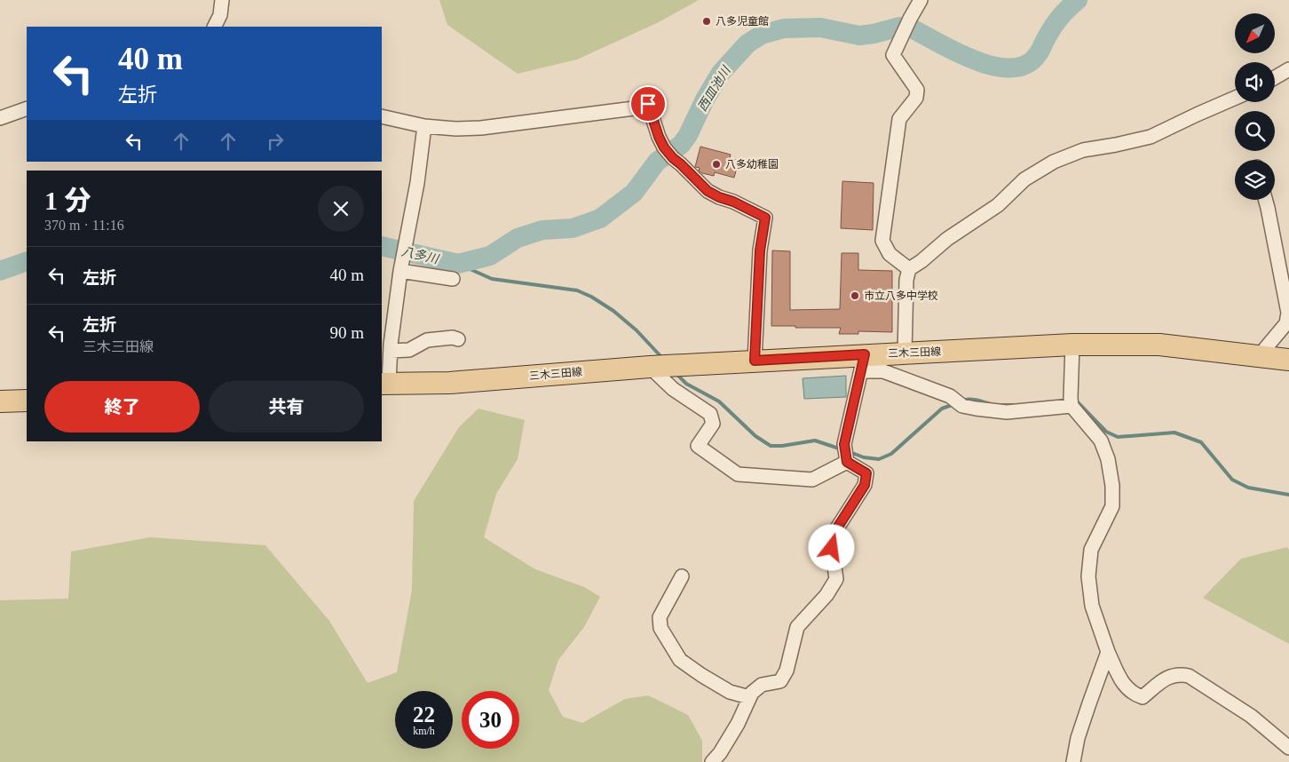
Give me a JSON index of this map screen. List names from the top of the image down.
{
  "streets": {
    "main road": ["三木三田線"]
  },
  "water": ["西皿池川", "八多川"],
  "places": ["八多児童館", "八多幼稚園", "市立八多中学校"],
  "north": "bottom left",
  "page": {
    "turn": ["40 m", "左折"],
    "heading": ["1 分", "370 m · 11:16"],
    "list": [
      {
        "name": "左折",
        "value": "40 m"
      },
      {
        "name": "左折",
        "note": "三木三田線",
        "value": "90 m"
      }
    ],
    "buttons": ["終了", "共有"],
    "speed": "22 km/h",
    "limit": "30"
  }
}
